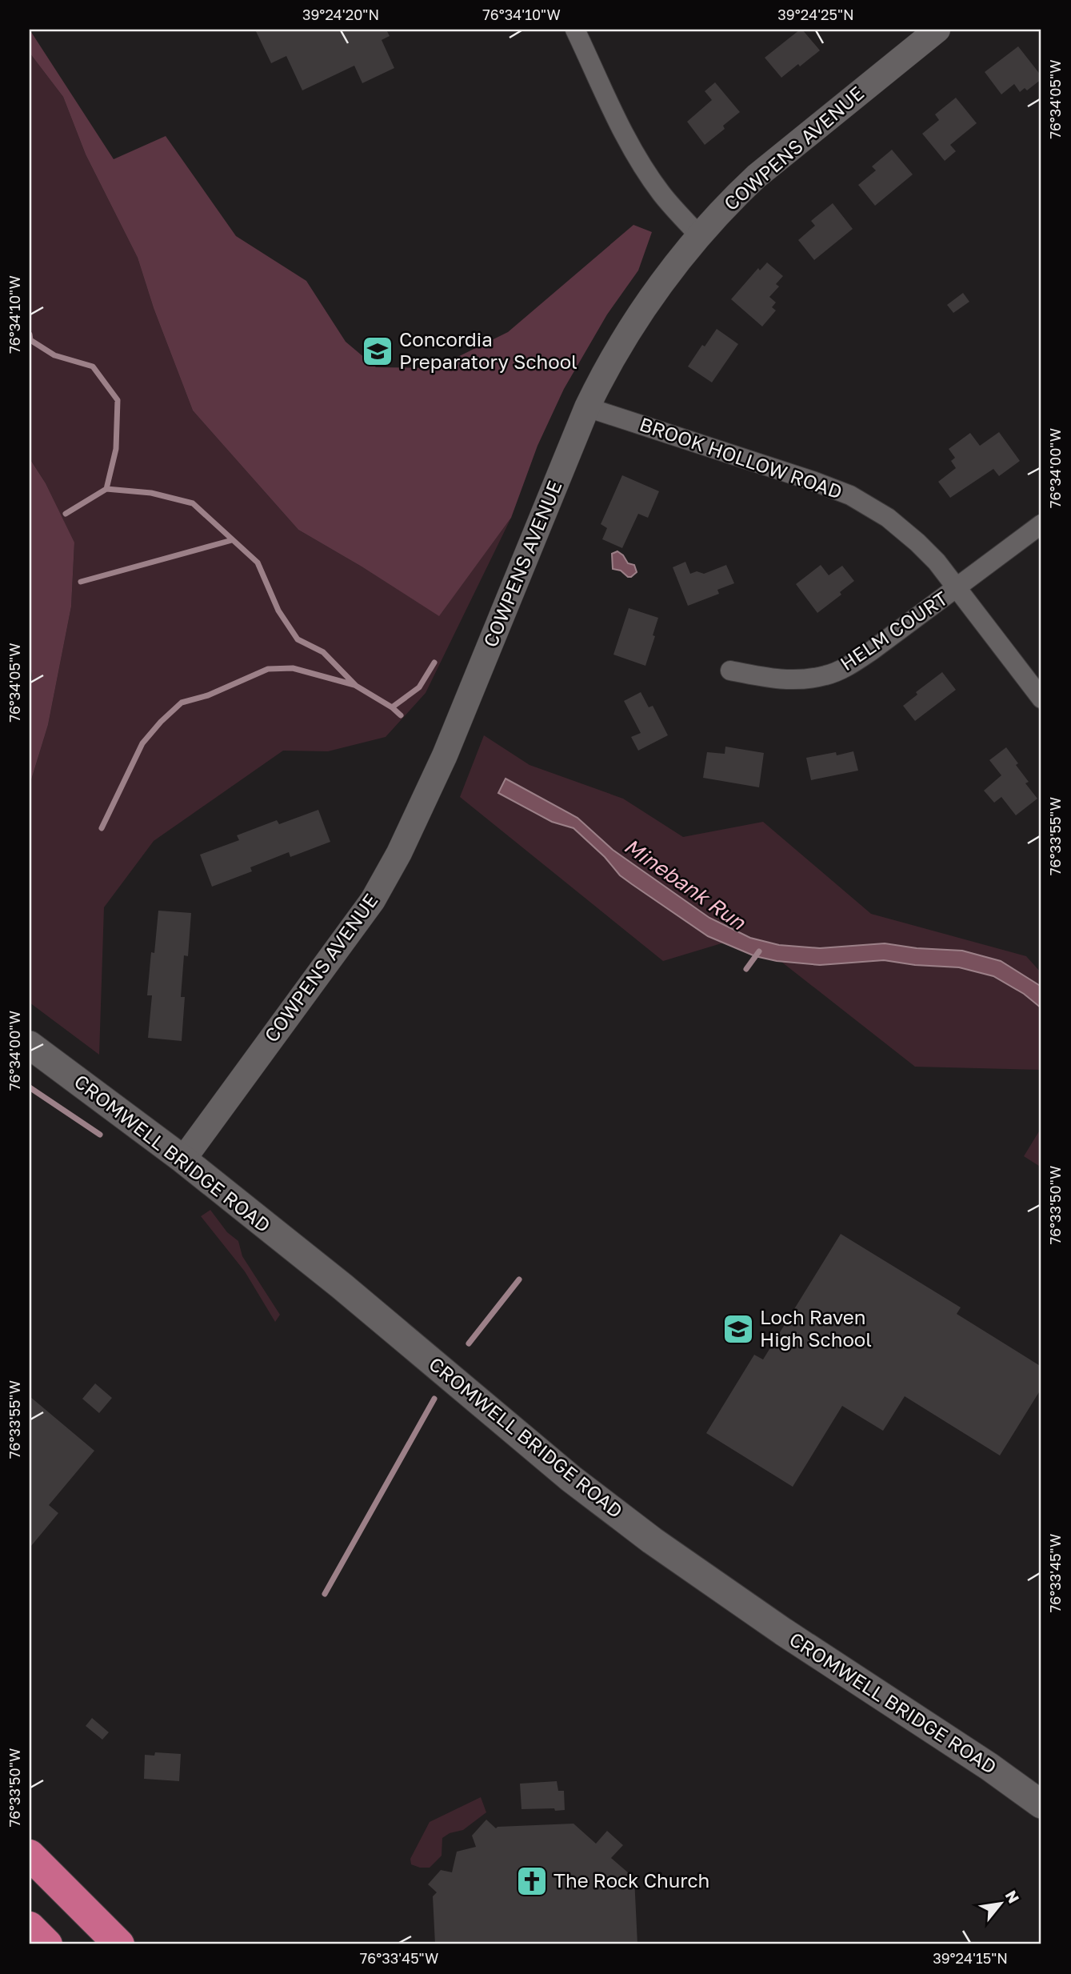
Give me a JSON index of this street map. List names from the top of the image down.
{
  "streets": {
    "main road": ["CROMWELL BRIDGE ROAD"],
    "street": ["COWPENS AVENUE", "BROOK HOLLOW ROAD", "HELM COURT"]
  },
  "crossings": [
    ["COWPENS AVENUE", "BROOK HOLLOW ROAD"],
    ["COWPENS AVENUE", "CROMWELL BRIDGE ROAD"],
    ["BROOK HOLLOW ROAD", "HELM COURT"]
  ],
  "water": ["Minebank Run"],
  "places": {
    "school or university": ["Concordia Preparatory School", "Loch Raven High School"],
    "church": ["The Rock Church"]
  },
  "north": "top right",
  "coordinates": [
    "39°24'20\"N",
    "76°34'10\"W",
    "39°24'25\"N",
    "76°34'05\"W",
    "76°34'00\"W",
    "76°33'55\"W",
    "76°33'50\"W",
    "76°33'45\"W",
    "39°24'15\"N"
  ]
}
